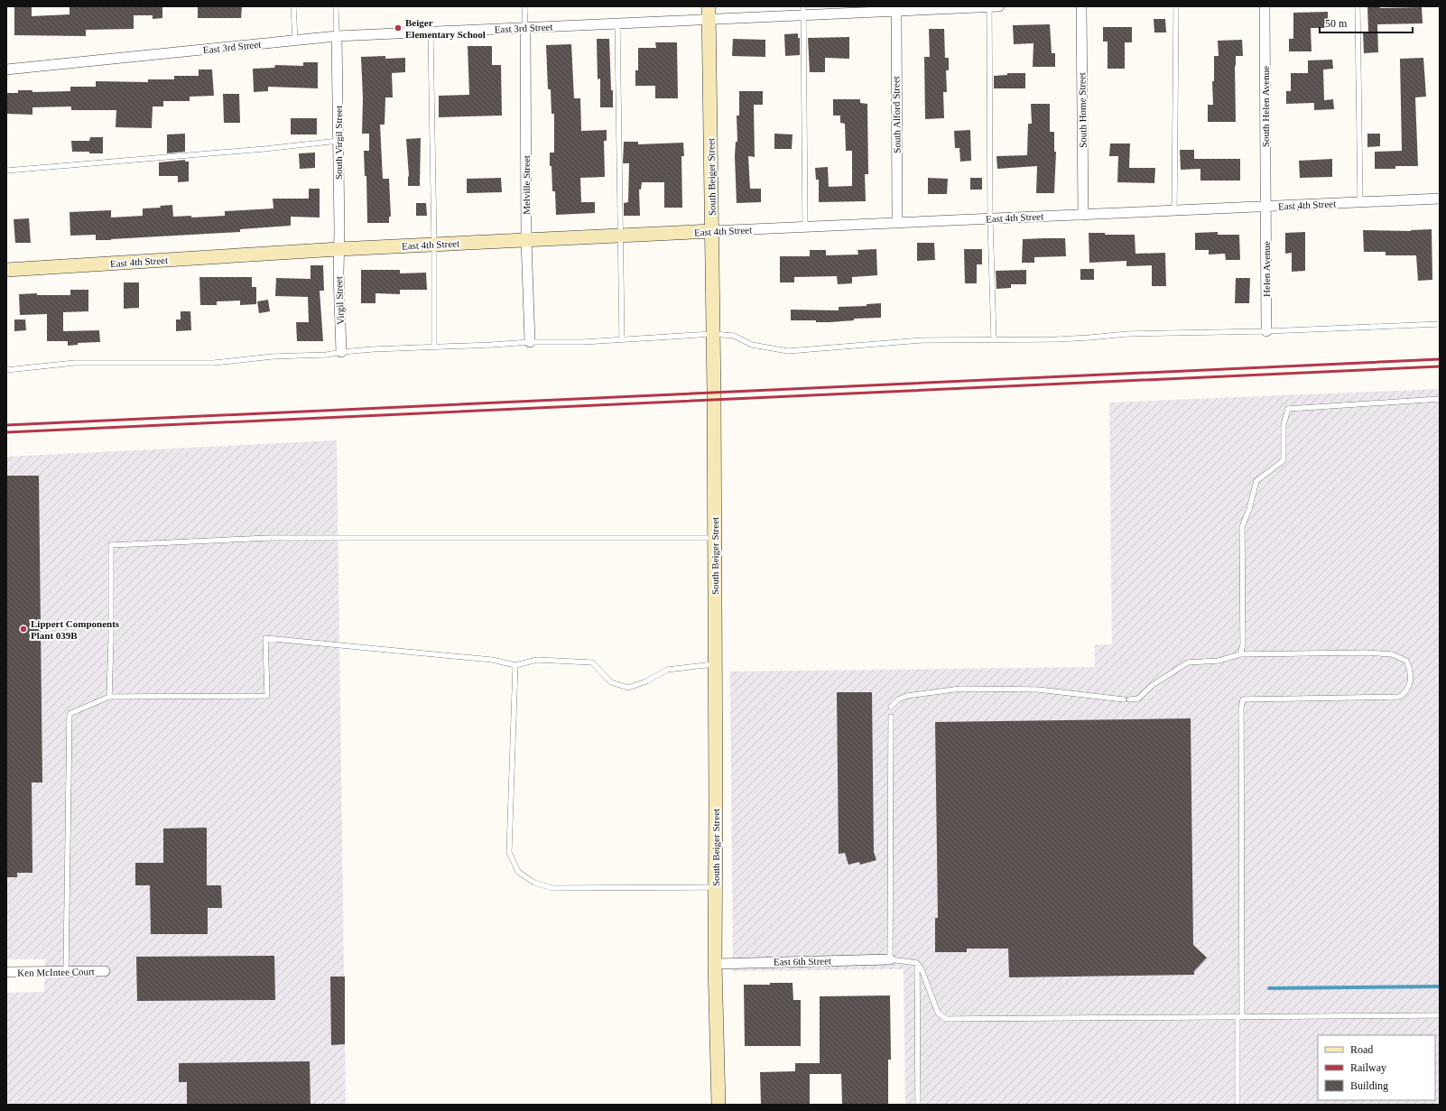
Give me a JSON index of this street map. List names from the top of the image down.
{
  "streets": {
    "street": [
      "East 3rd Street",
      "South Helen Avenue",
      "South Home Street",
      "South Alford Street",
      "South Virgil Street",
      "South Beiger Street",
      "Melville Street",
      "East 4th Street",
      "Helen Avenue",
      "Virgil Street",
      "East 6th Street",
      "Ken McIntee Court"
    ]
  },
  "crossings": [
    ["East 3rd Street", "South Alford Street"],
    ["East 3rd Street", "South Virgil Street"],
    ["East 3rd Street", "South Beiger Street"],
    ["East 3rd Street", "Melville Street"],
    ["South Helen Avenue", "East 4th Street"],
    ["South Helen Avenue", "Helen Avenue"],
    ["South Home Street", "East 4th Street"],
    ["South Alford Street", "East 4th Street"],
    ["South Virgil Street", "East 4th Street"],
    ["South Virgil Street", "Virgil Street"],
    ["South Beiger Street", "East 4th Street"],
    ["South Beiger Street", "East 6th Street"],
    ["Melville Street", "East 4th Street"],
    ["East 4th Street", "Helen Avenue"],
    ["East 4th Street", "Virgil Street"]
  ],
  "places": ["Beiger Elementary School", "Lippert Components Plant 039B"],
  "legend": ["Road", "Railway", "Building"],
  "scale_bar": "50 m"
}
